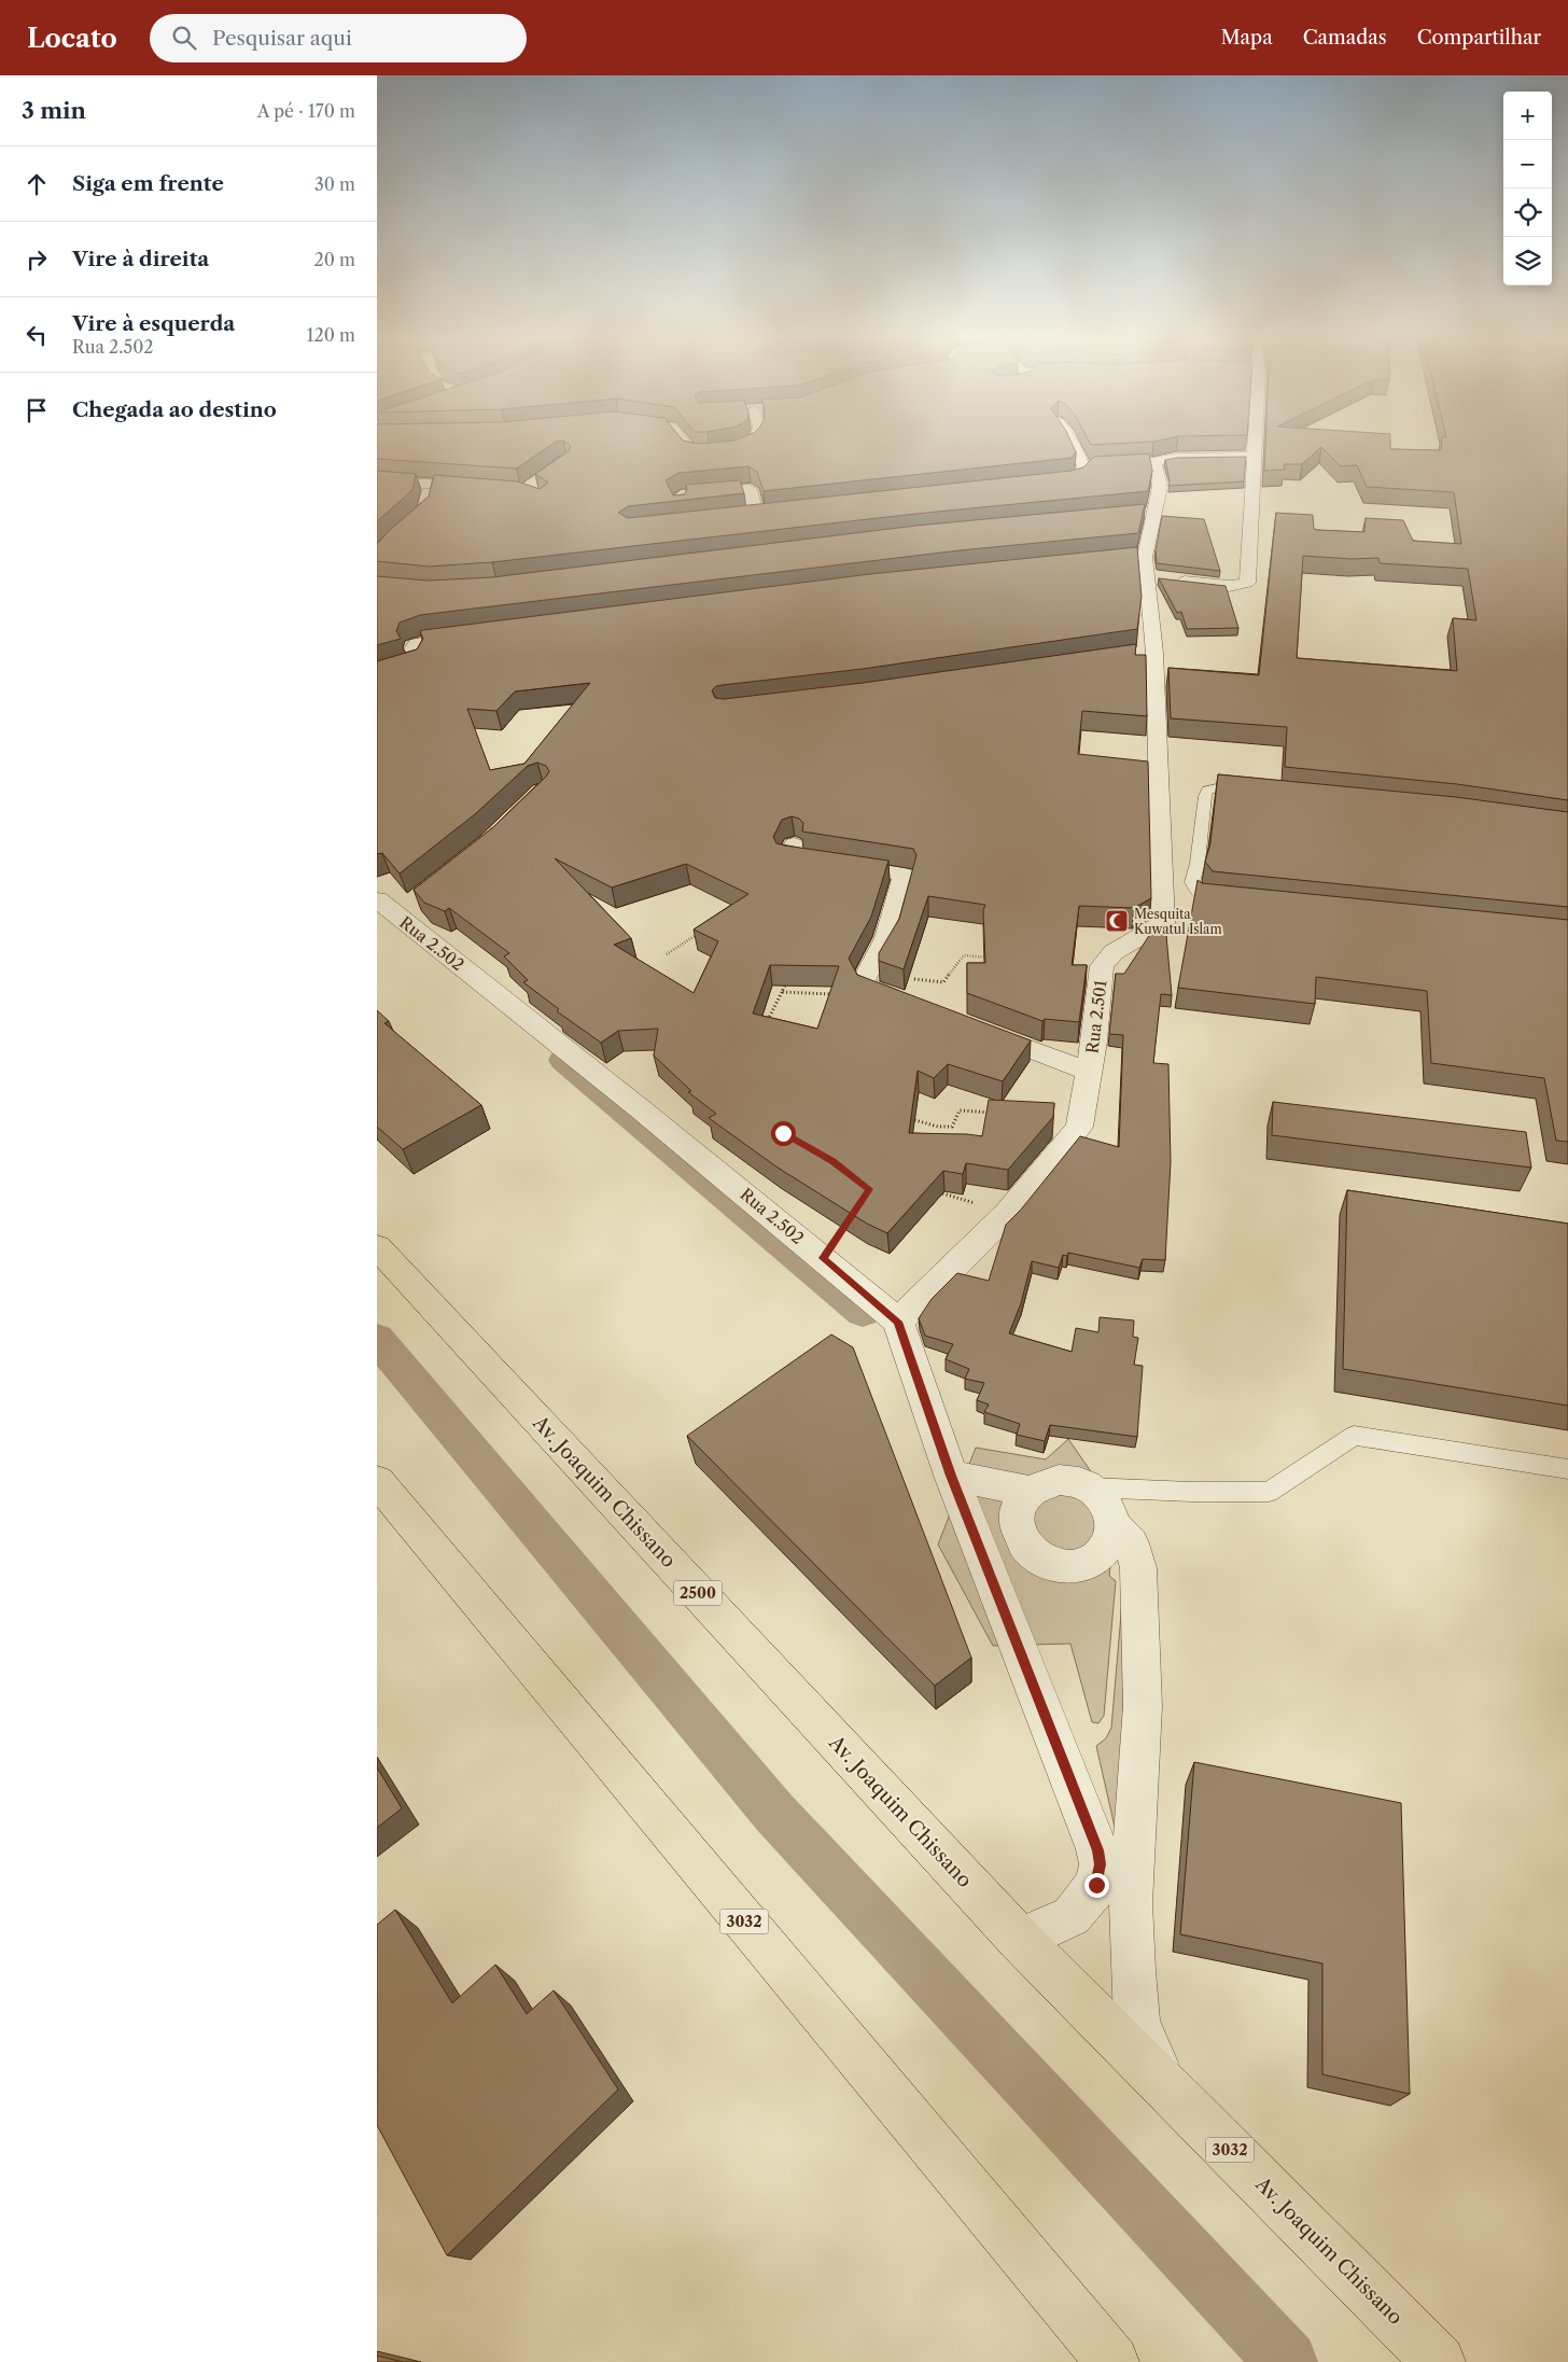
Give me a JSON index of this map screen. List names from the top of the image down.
{
  "streets": {
    "main road": ["Av. Joaquim Chissano", "2500", "3032"],
    "street": ["Rua 2.502", "Rua 2.501"]
  },
  "crossings": [
    ["Rua 2.502", "Rua 2.501"]
  ],
  "places": {
    "mosque": ["Mesquita Kuwatul Islam"]
  },
  "page": {
    "header": "Locato",
    "search": "Pesquisar aqui",
    "nav": ["Mapa", "Camadas", "Compartilhar"],
    "heading": ["3 min", "A pé · 170 m"],
    "map_buttons": ["+", "−"],
    "list": [
      ["Siga em frente", "30 m"],
      ["Vire à direita", "20 m"],
      ["Vire à esquerda", "Rua 2.502", "120 m"],
      "Chegada ao destino"
    ]
  }
}
